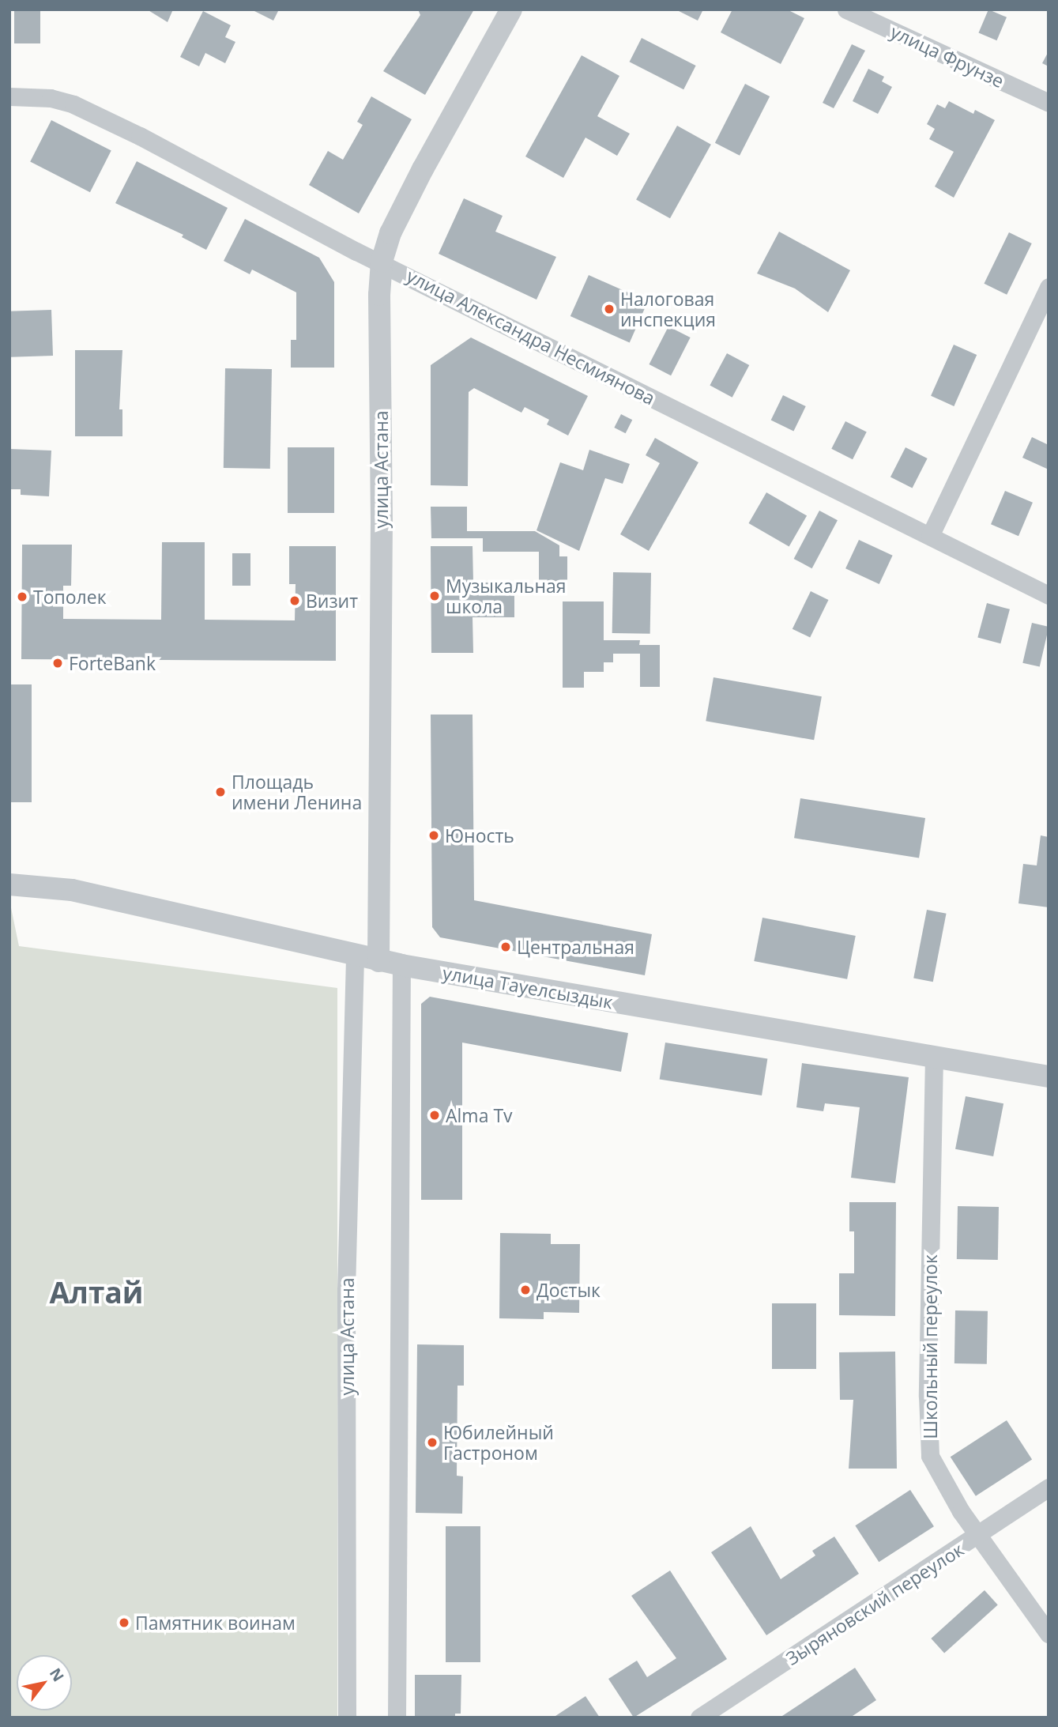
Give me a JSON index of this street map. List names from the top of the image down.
{
  "streets": {
    "street": [
      "улица Фрунзе",
      "улица Александра Несмиянова",
      "улица Астана",
      "улица Тауелсыздык",
      "Школьный переулок",
      "Зыряновский переулок"
    ]
  },
  "crossings": [
    ["улица Александра Несмиянова", "улица Астана"],
    ["улица Астана", "улица Тауелсыздык"],
    ["улица Тауелсыздык", "Школьный переулок"],
    ["Школьный переулок", "Зыряновский переулок"]
  ],
  "districts": ["Алтай"],
  "places": [
    "Налоговая инспекция",
    "Музыкальная школа",
    "Тополек",
    "Визит",
    "ForteBank",
    "Площадь имени Ленина",
    "Юность",
    "Центральная",
    "Alma Tv",
    "Достык",
    "Юбилейный Гастроном",
    "Памятник воинам"
  ],
  "north": "top right"
}
